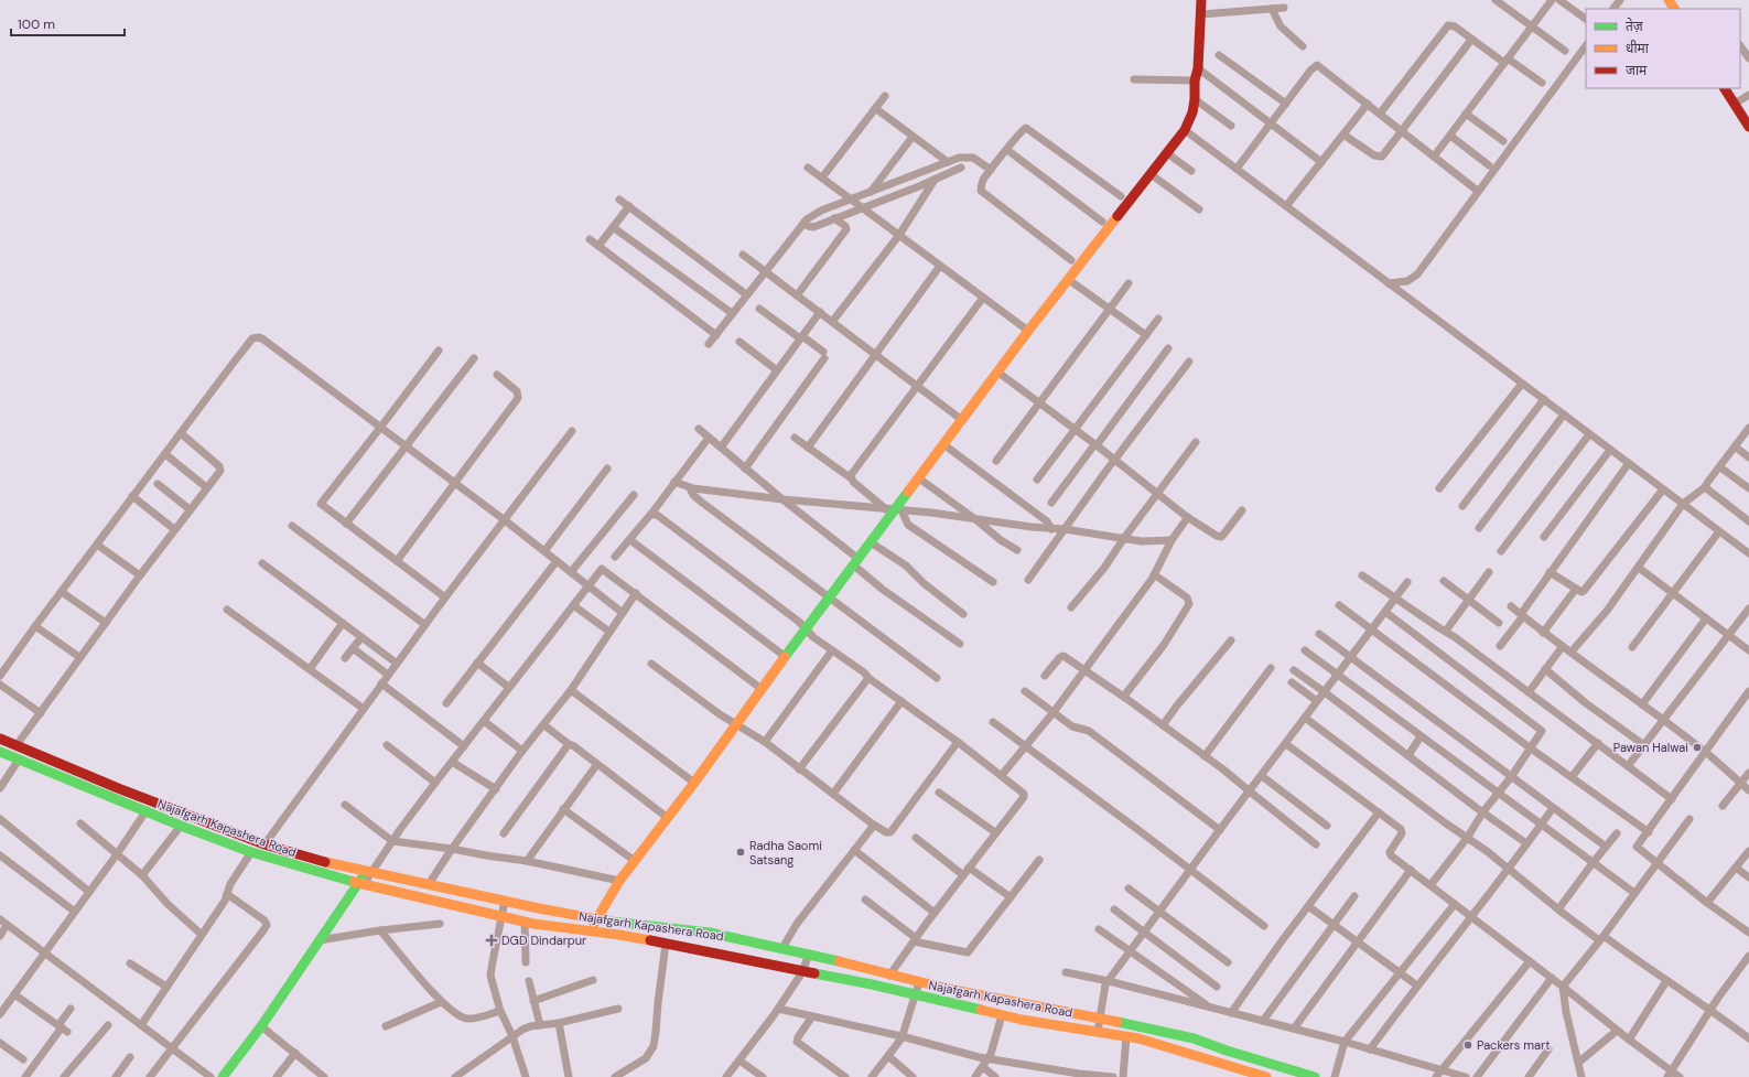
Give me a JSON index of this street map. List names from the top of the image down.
{
  "streets": {
    "main road": ["Najafgarh Kapashera Road"]
  },
  "places": {
    "other": ["Pawan Halwai", "Radha Saomi Satsang", "Packers mart"],
    "health": ["DGD Dindarpur"]
  },
  "legend": ["तेज़", "धीमा", "जाम"],
  "scale_bar": "100 m"
}
